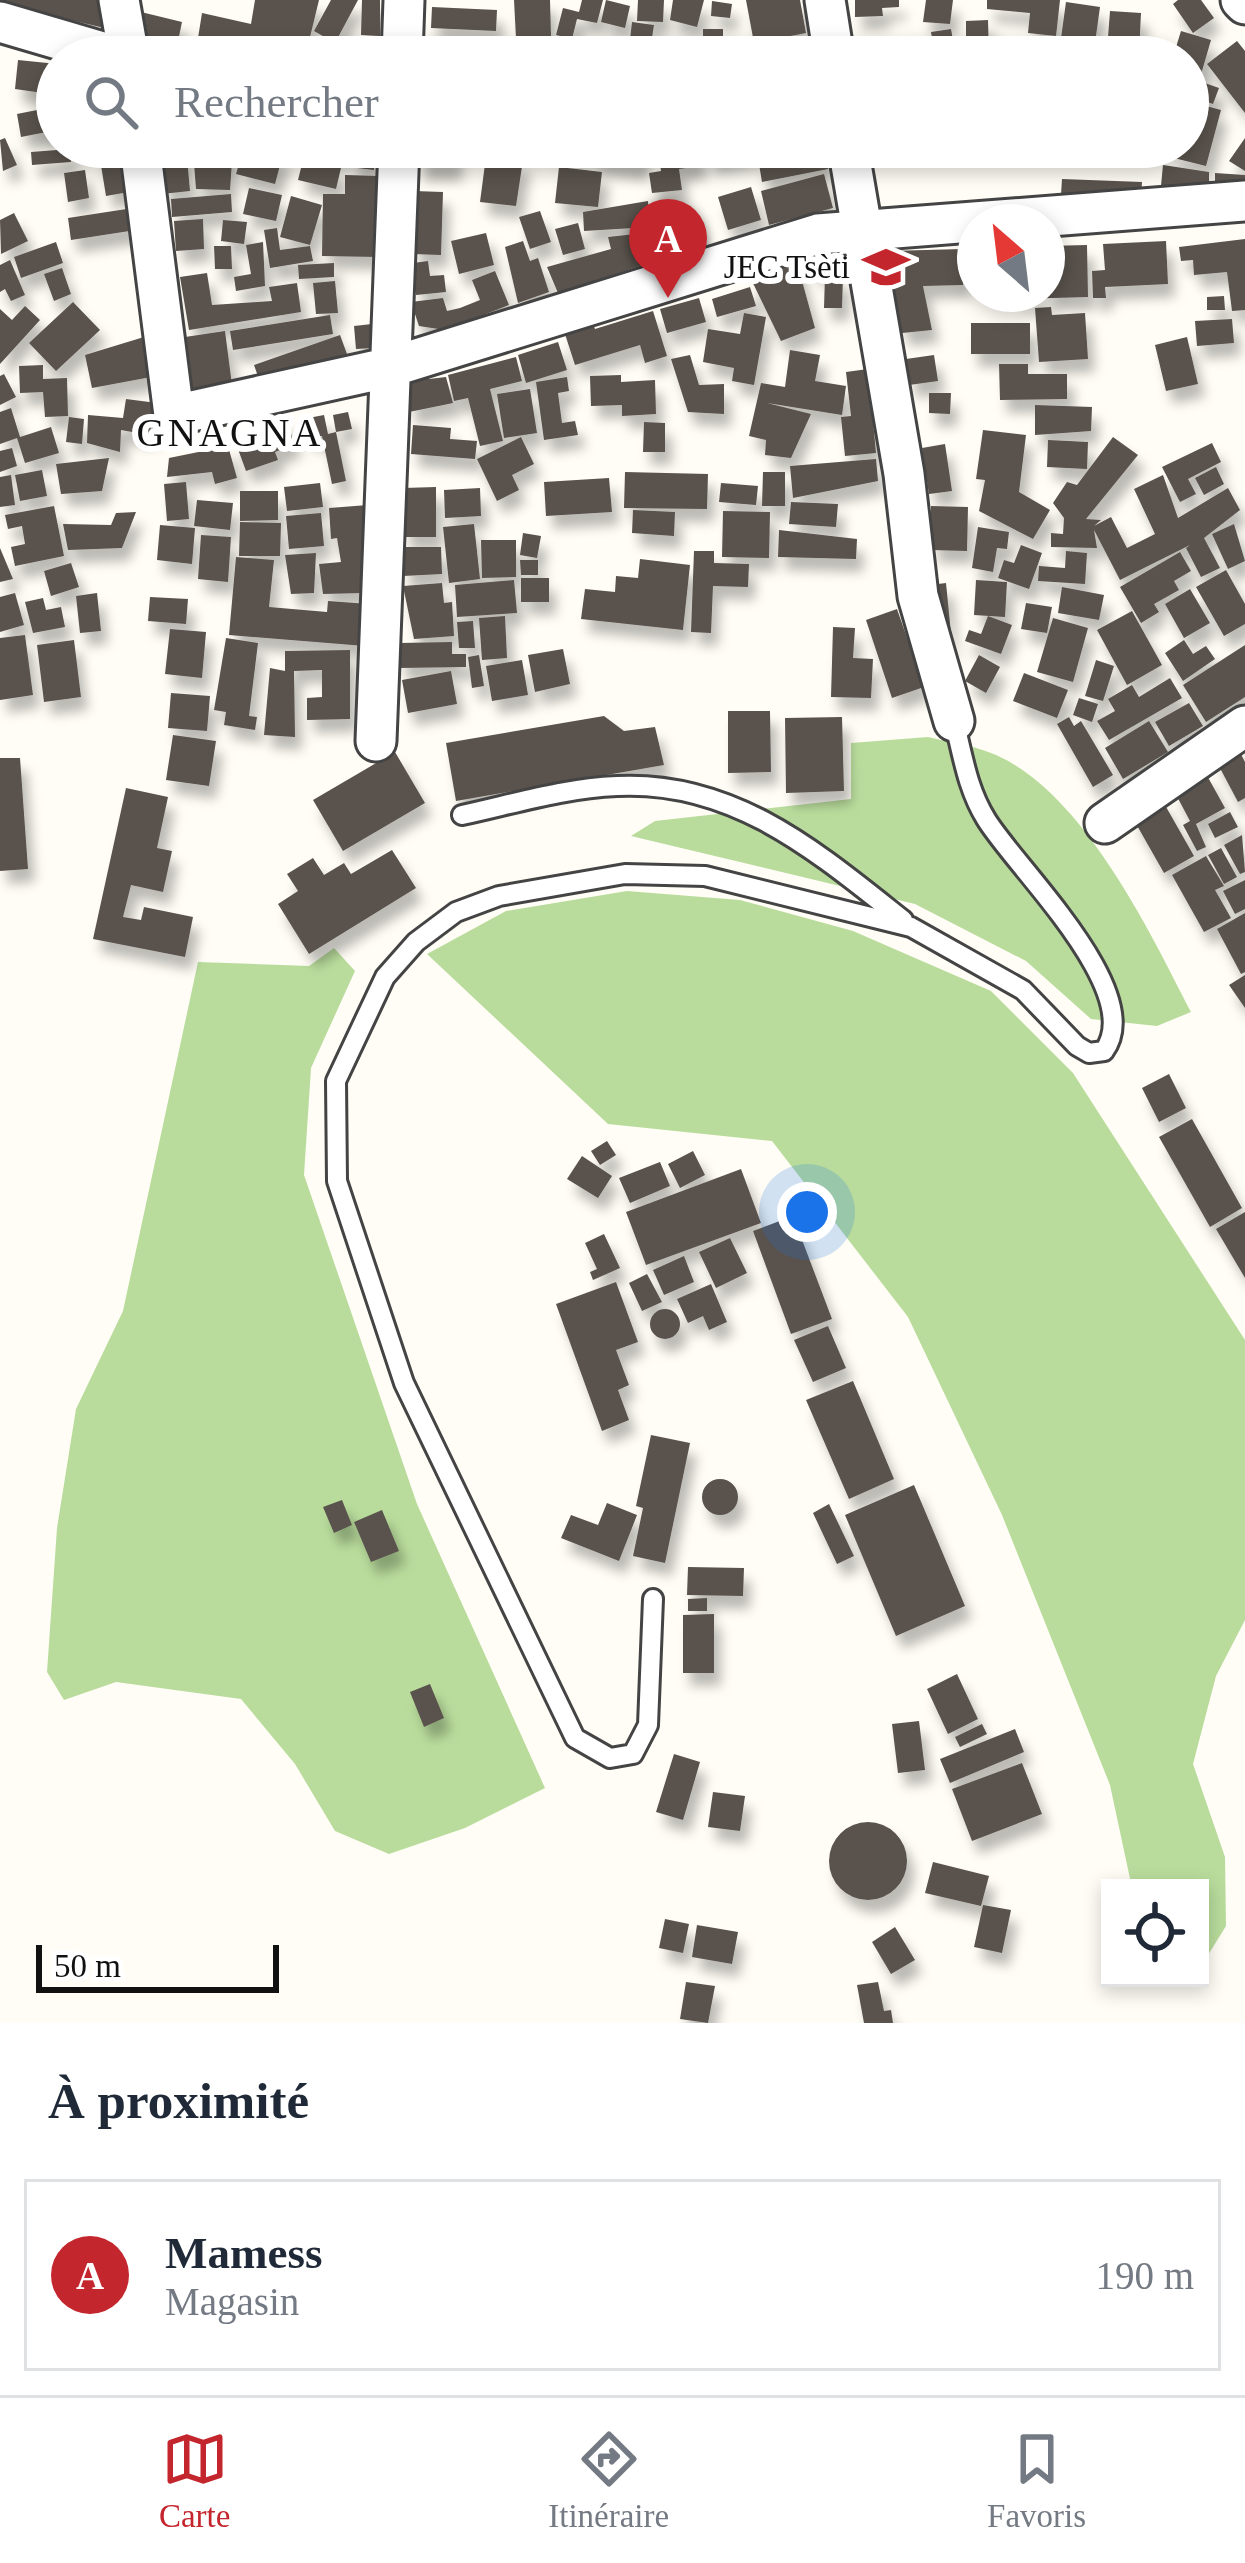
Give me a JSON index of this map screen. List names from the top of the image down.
{
  "districts": ["GNAGNA"],
  "places": {
    "school or university": ["JEC Tsèti"]
  },
  "scale_bar": "50 m",
  "north": "top left",
  "page": {
    "search": "Rechercher",
    "pins": "A",
    "scale": "50 m",
    "heading": "À proximité",
    "list": [
      {
        "mark": "A",
        "name": "Mamess",
        "note": "Magasin",
        "value": "190 m"
      }
    ],
    "nav": ["Carte", "Itinéraire", "Favoris"]
  }
}
